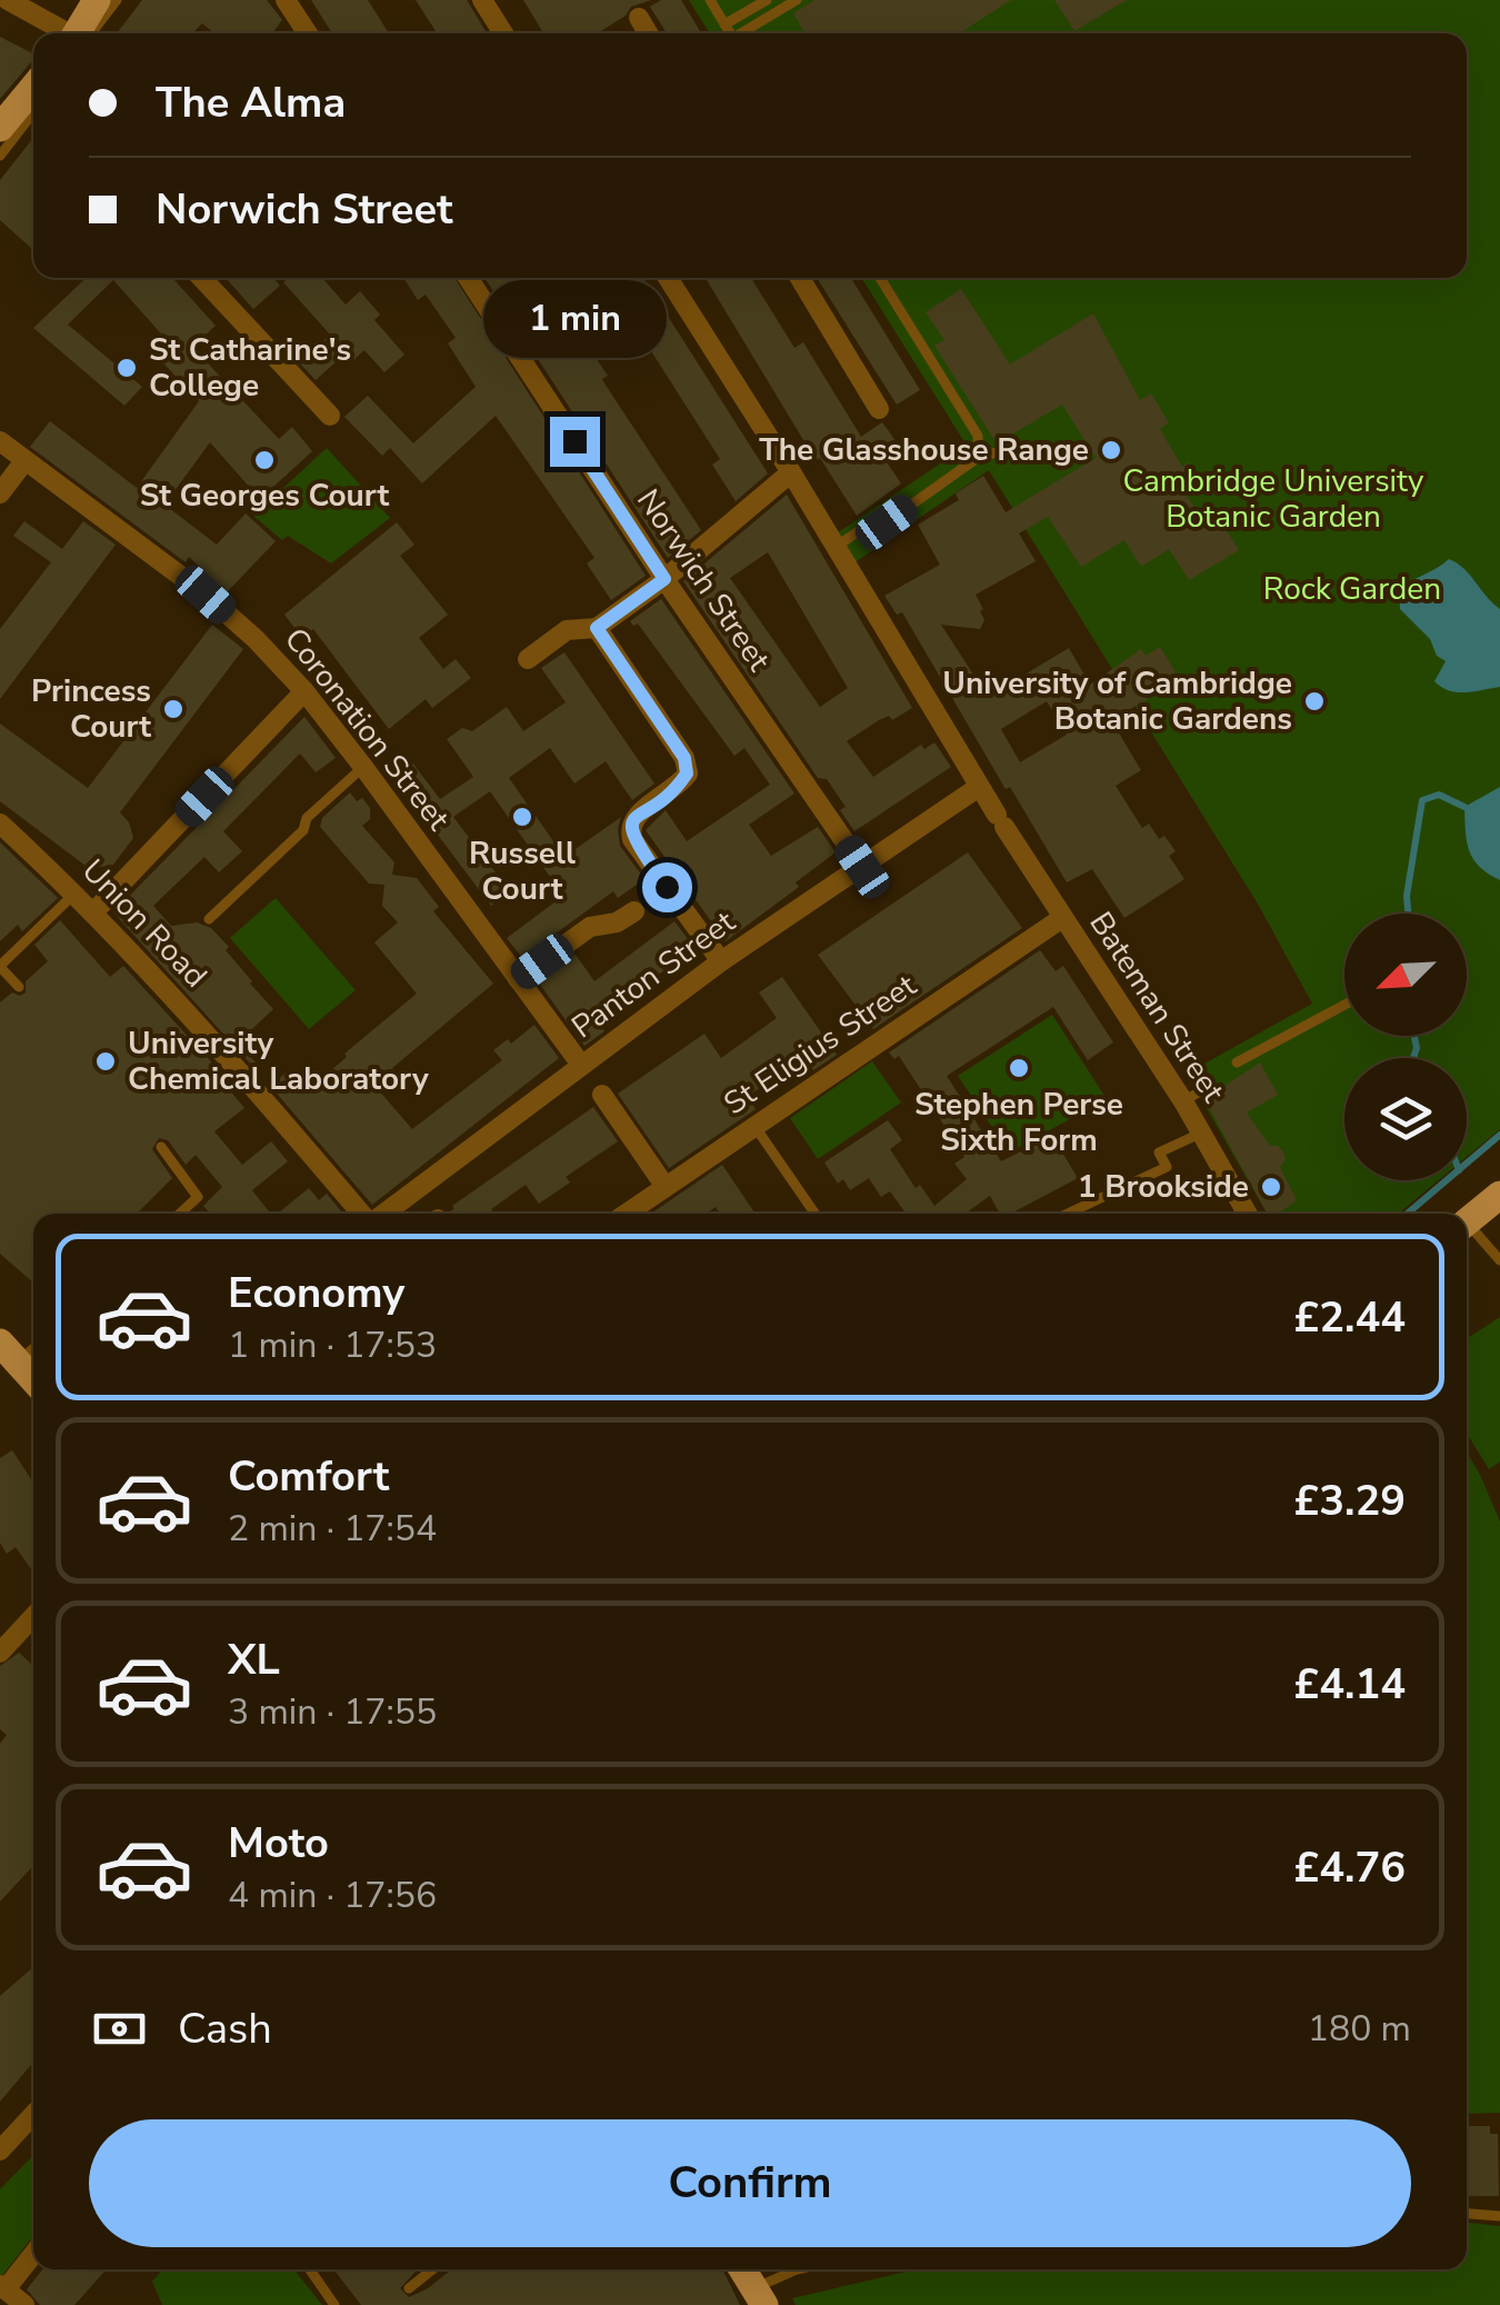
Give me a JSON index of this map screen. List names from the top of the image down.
{
  "streets": {
    "street": [
      "Norwich Street",
      "Coronation Street",
      "Union Road",
      "Panton Street",
      "Bateman Street",
      "St Eligius Street"
    ]
  },
  "crossings": [
    ["Norwich Street", "Panton Street"],
    ["Coronation Street", "Panton Street"],
    ["Panton Street", "Bateman Street"],
    ["Bateman Street", "St Eligius Street"]
  ],
  "parks": ["Cambridge University Botanic Garden", "Rock Garden"],
  "places": [
    "St Catharine's College",
    "The Glasshouse Range",
    "St Georges Court",
    "University of Cambridge Botanic Gardens",
    "Princess Court",
    "Russell Court",
    "University Chemical Laboratory",
    "Stephen Perse Sixth Form",
    "1 Brookside"
  ],
  "north": "bottom left",
  "page": {
    "banner": ["The Alma", "Norwich Street"],
    "bubble": "1 min",
    "list": [
      {
        "name": "Economy",
        "note": "1 min · 17:53",
        "value": "£2.44"
      },
      {
        "name": "Comfort",
        "note": "2 min · 17:54",
        "value": "£3.29"
      },
      {
        "name": "XL",
        "note": "3 min · 17:55",
        "value": "£4.14"
      },
      {
        "name": "Moto",
        "note": "4 min · 17:56",
        "value": "£4.76"
      }
    ],
    "pay": ["Cash", "180 m"],
    "buttons": "Confirm"
  }
}
